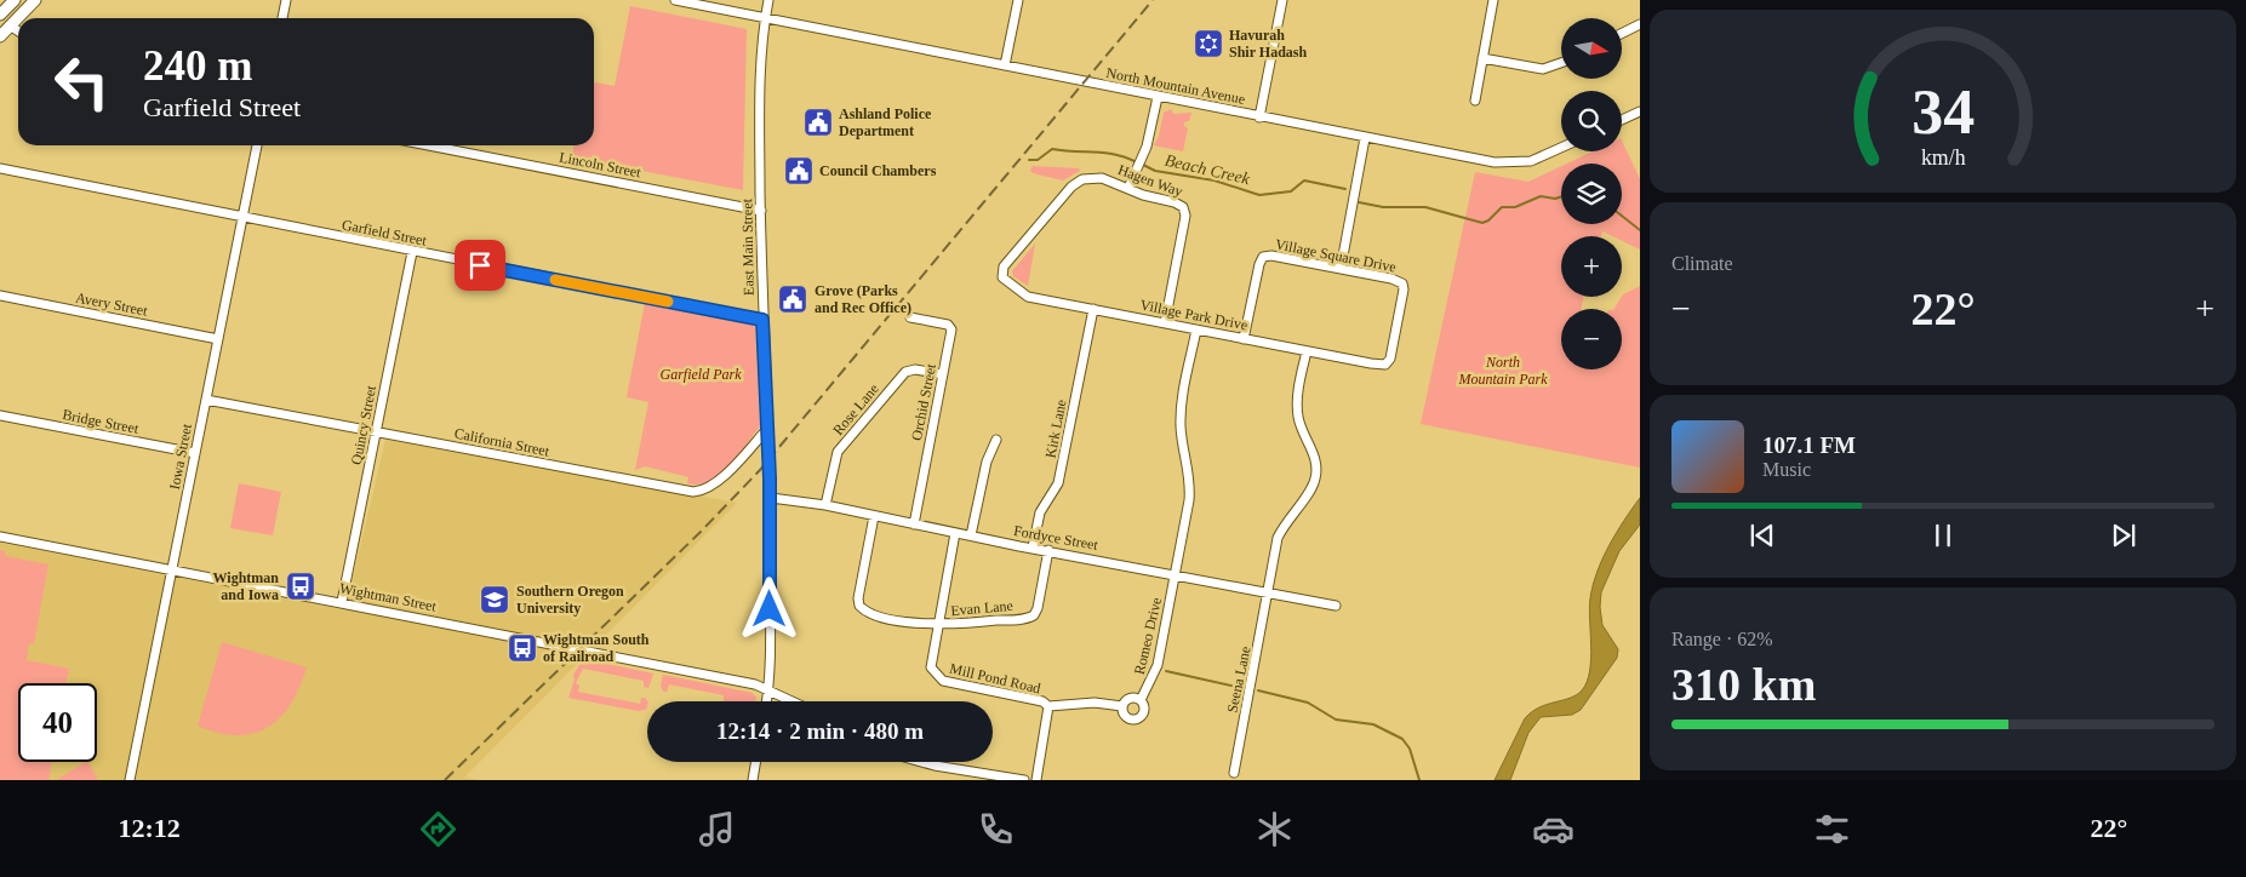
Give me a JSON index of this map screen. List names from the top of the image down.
{
  "streets": {
    "street": [
      "North Mountain Avenue",
      "Lincoln Street",
      "Hagen Way",
      "Garfield Street",
      "East Main Street",
      "Village Square Drive",
      "Avery Street",
      "Village Park Drive",
      "Orchid Street",
      "Rose Lane",
      "Bridge Street",
      "Quincy Street",
      "Kirk Lane",
      "California Street",
      "Iowa Street",
      "Fordyce Street",
      "Wightman Street",
      "Evan Lane",
      "Romeo Drive",
      "Mill Pond Road",
      "Seena Lane"
    ]
  },
  "crossings": [
    ["North Mountain Avenue", "East Main Street"],
    ["Lincoln Street", "East Main Street"],
    ["Hagen Way", "Village Park Drive"],
    ["Garfield Street", "East Main Street"],
    ["Garfield Street", "Quincy Street"],
    ["Garfield Street", "Iowa Street"],
    ["East Main Street", "California Street"],
    ["East Main Street", "Fordyce Street"],
    ["East Main Street", "Wightman Street"],
    ["Village Square Drive", "Village Park Drive"],
    ["Avery Street", "Iowa Street"],
    ["Village Park Drive", "Kirk Lane"],
    ["Village Park Drive", "Romeo Drive"],
    ["Village Park Drive", "Seena Lane"],
    ["Orchid Street", "Rose Lane"],
    ["Orchid Street", "Fordyce Street"],
    ["Rose Lane", "Fordyce Street"],
    ["Bridge Street", "Iowa Street"],
    ["Quincy Street", "California Street"],
    ["Quincy Street", "Wightman Street"],
    ["Kirk Lane", "Fordyce Street"],
    ["California Street", "Iowa Street"],
    ["Iowa Street", "Wightman Street"],
    ["Fordyce Street", "Evan Lane"],
    ["Fordyce Street", "Romeo Drive"],
    ["Fordyce Street", "Mill Pond Road"],
    ["Fordyce Street", "Seena Lane"],
    ["Evan Lane", "Mill Pond Road"],
    ["Romeo Drive", "Mill Pond Road"]
  ],
  "water": ["Beach Creek"],
  "parks": ["North Mountain Park", "Garfield Park"],
  "places": {
    "synagogue": ["Havurah Shir Hadash"],
    "public building": ["Ashland Police Department", "Council Chambers", "Grove (Parks and Rec Office)"],
    "bus stop": ["Wightman and Iowa", "Wightman South of Railroad"],
    "school or university": ["Southern Oregon University"]
  },
  "north": "right",
  "page": {
    "map_buttons": ["+", "−"],
    "turn": ["240 m", "Garfield Street"],
    "tile": [
      "Climate",
      ["Range · 62%", "310 km"]
    ],
    "heat": ["−", "22°", "+"],
    "song": ["107.1 FM", "Music"],
    "limit": "40",
    "trip": "12:14 · 2 min · 480 m",
    "tabs": ["12:12", "22°"],
    "gauge": ["34", "km/h"]
  }
}
